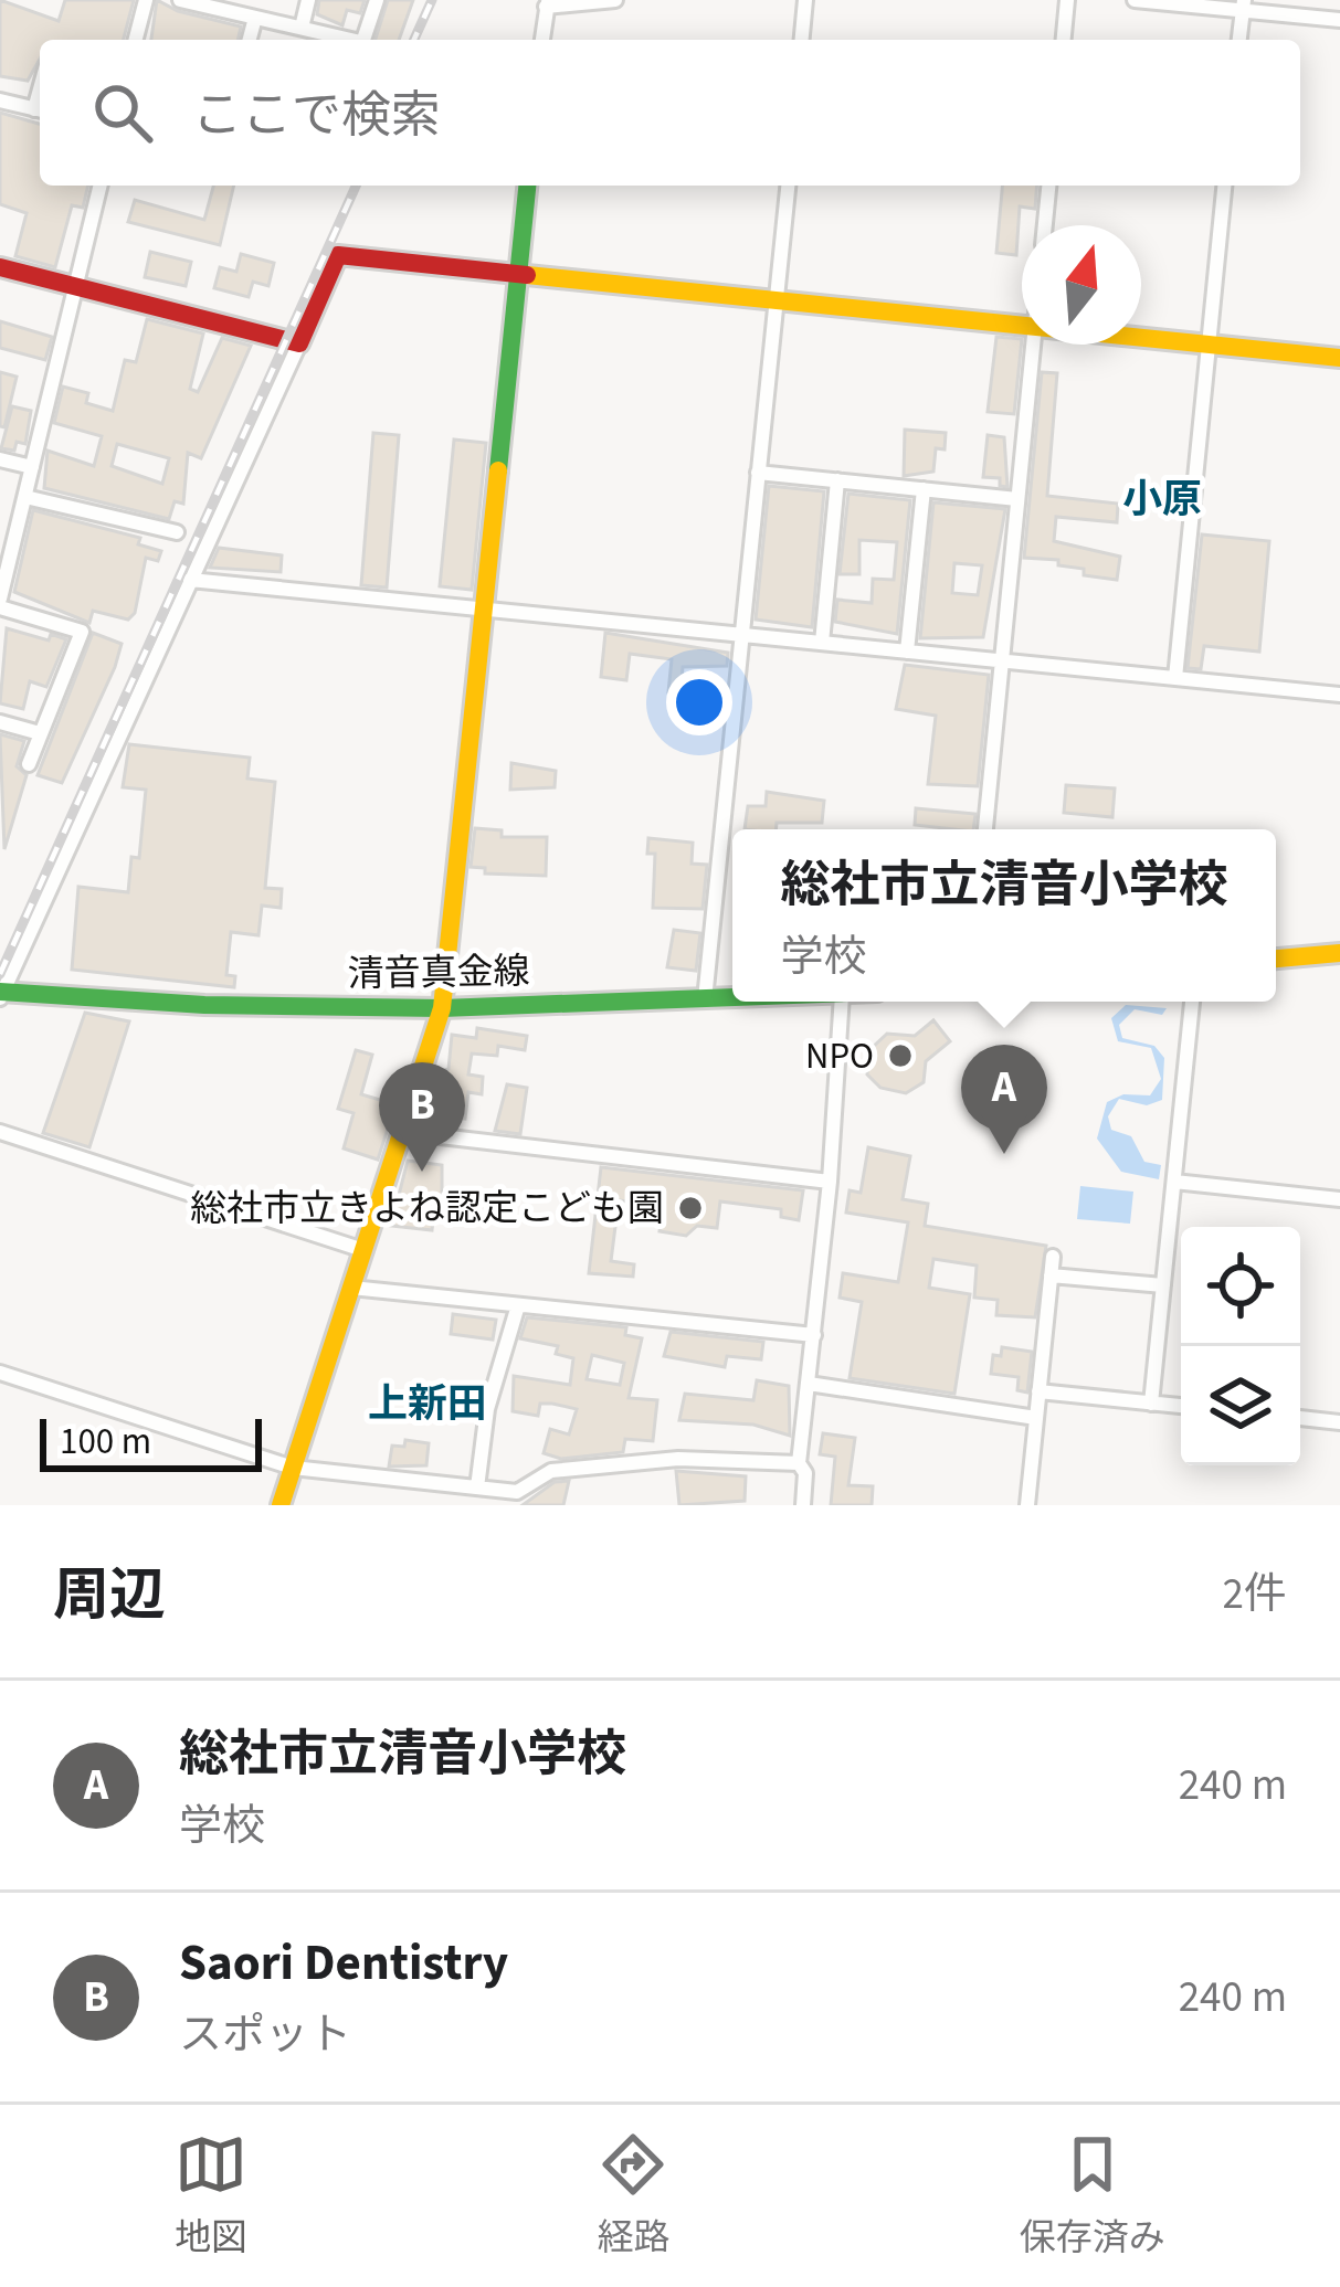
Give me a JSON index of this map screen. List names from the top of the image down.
{
  "streets": {
    "street": ["清音真金線"]
  },
  "districts": ["小原", "上新田"],
  "places": ["NPO", "総社市立きよね認定こども園"],
  "scale_bar": "100 m",
  "north": "top",
  "page": {
    "search": "ここで検索",
    "popup": ["総社市立清音小学校", "学校"],
    "pins": ["A", "B"],
    "scale": "100 m",
    "heading": ["周辺", "2件"],
    "list": [
      {
        "mark": "A",
        "name": "総社市立清音小学校",
        "note": "学校",
        "value": "240 m"
      },
      {
        "mark": "B",
        "name": "Saori Dentistry",
        "note": "スポット",
        "value": "240 m"
      }
    ],
    "nav": ["地図", "経路", "保存済み"]
  }
}
